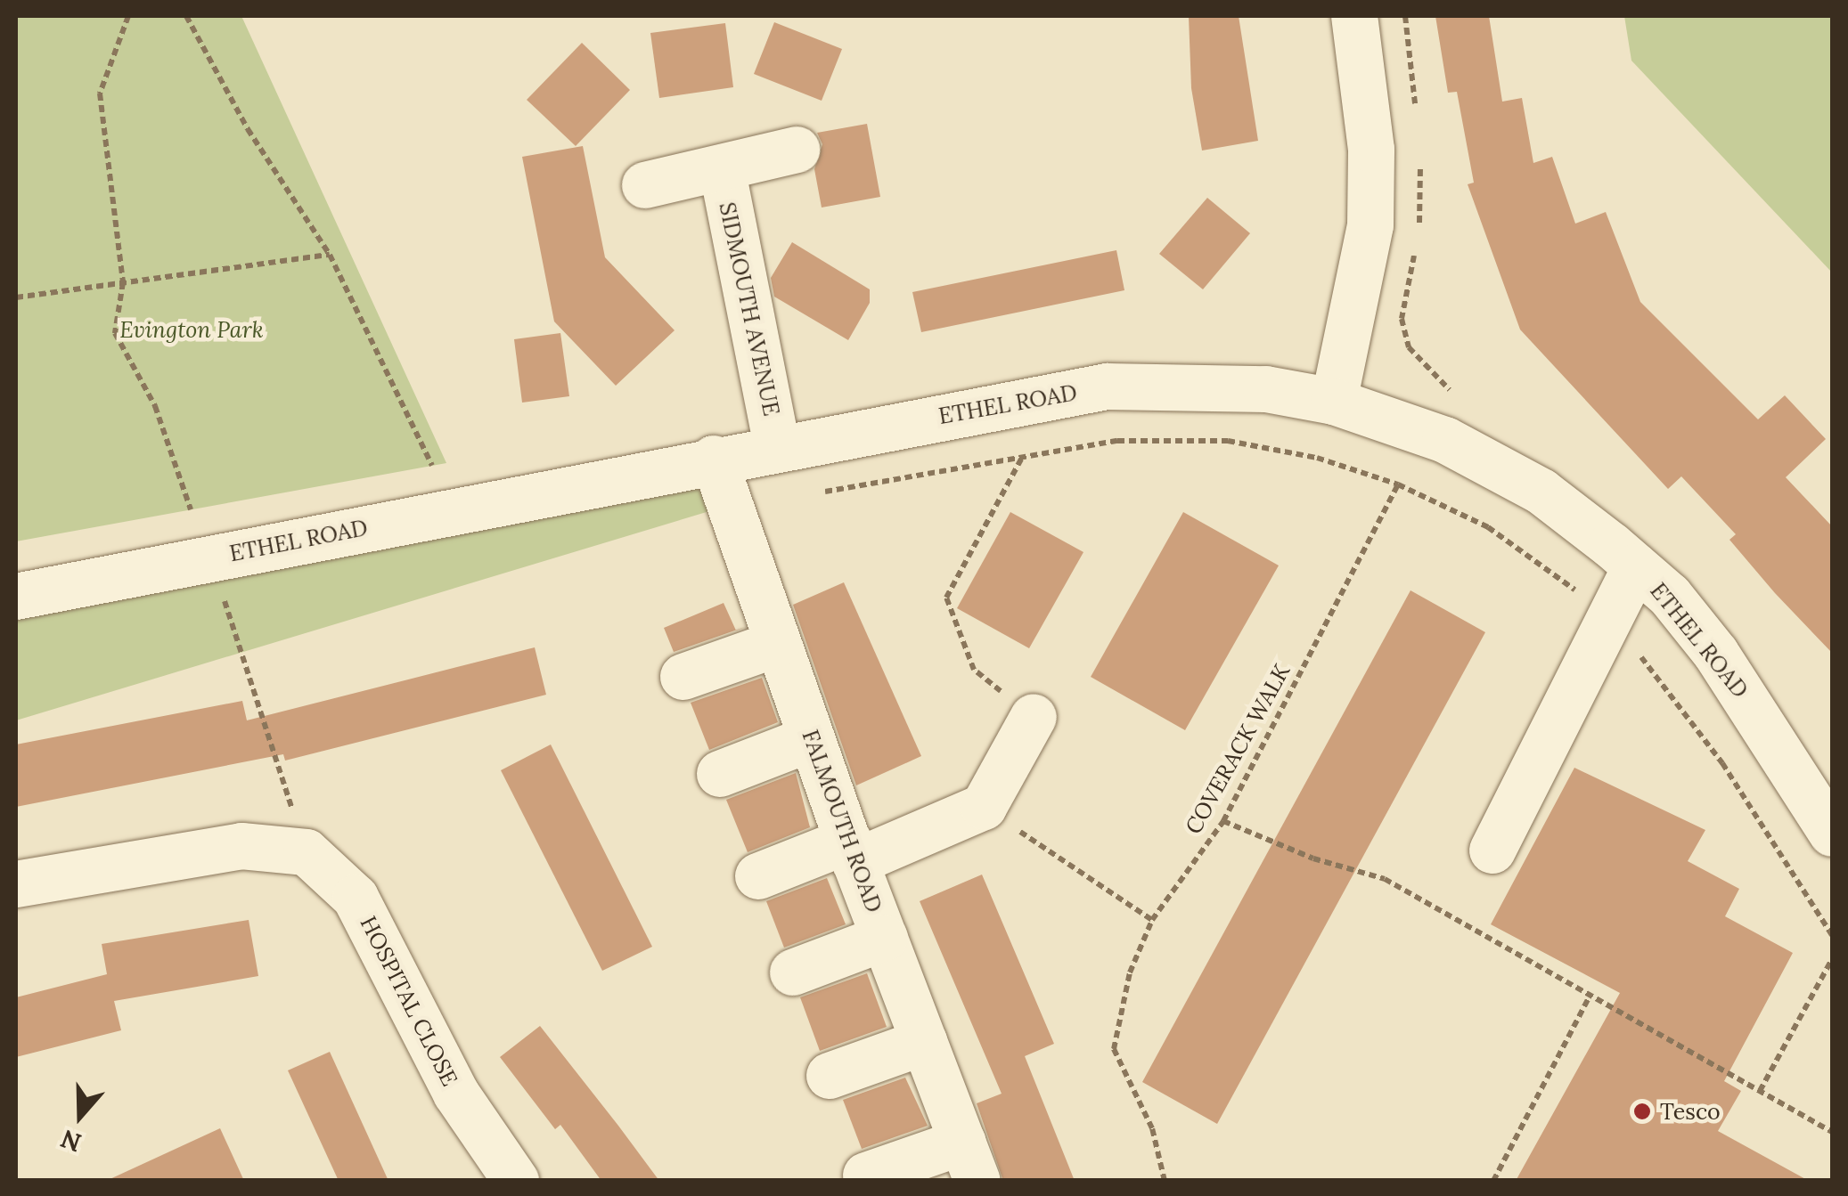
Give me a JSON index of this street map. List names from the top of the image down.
{
  "streets": {
    "street": [
      "SIDMOUTH AVENUE",
      "ETHEL ROAD",
      "FALMOUTH ROAD",
      "HOSPITAL CLOSE"
    ],
    "path": ["COVERACK WALK"]
  },
  "crossings": [
    ["SIDMOUTH AVENUE", "ETHEL ROAD"],
    ["ETHEL ROAD", "FALMOUTH ROAD"]
  ],
  "parks": ["Evington Park"],
  "places": ["Tesco"],
  "north": "bottom"
}
